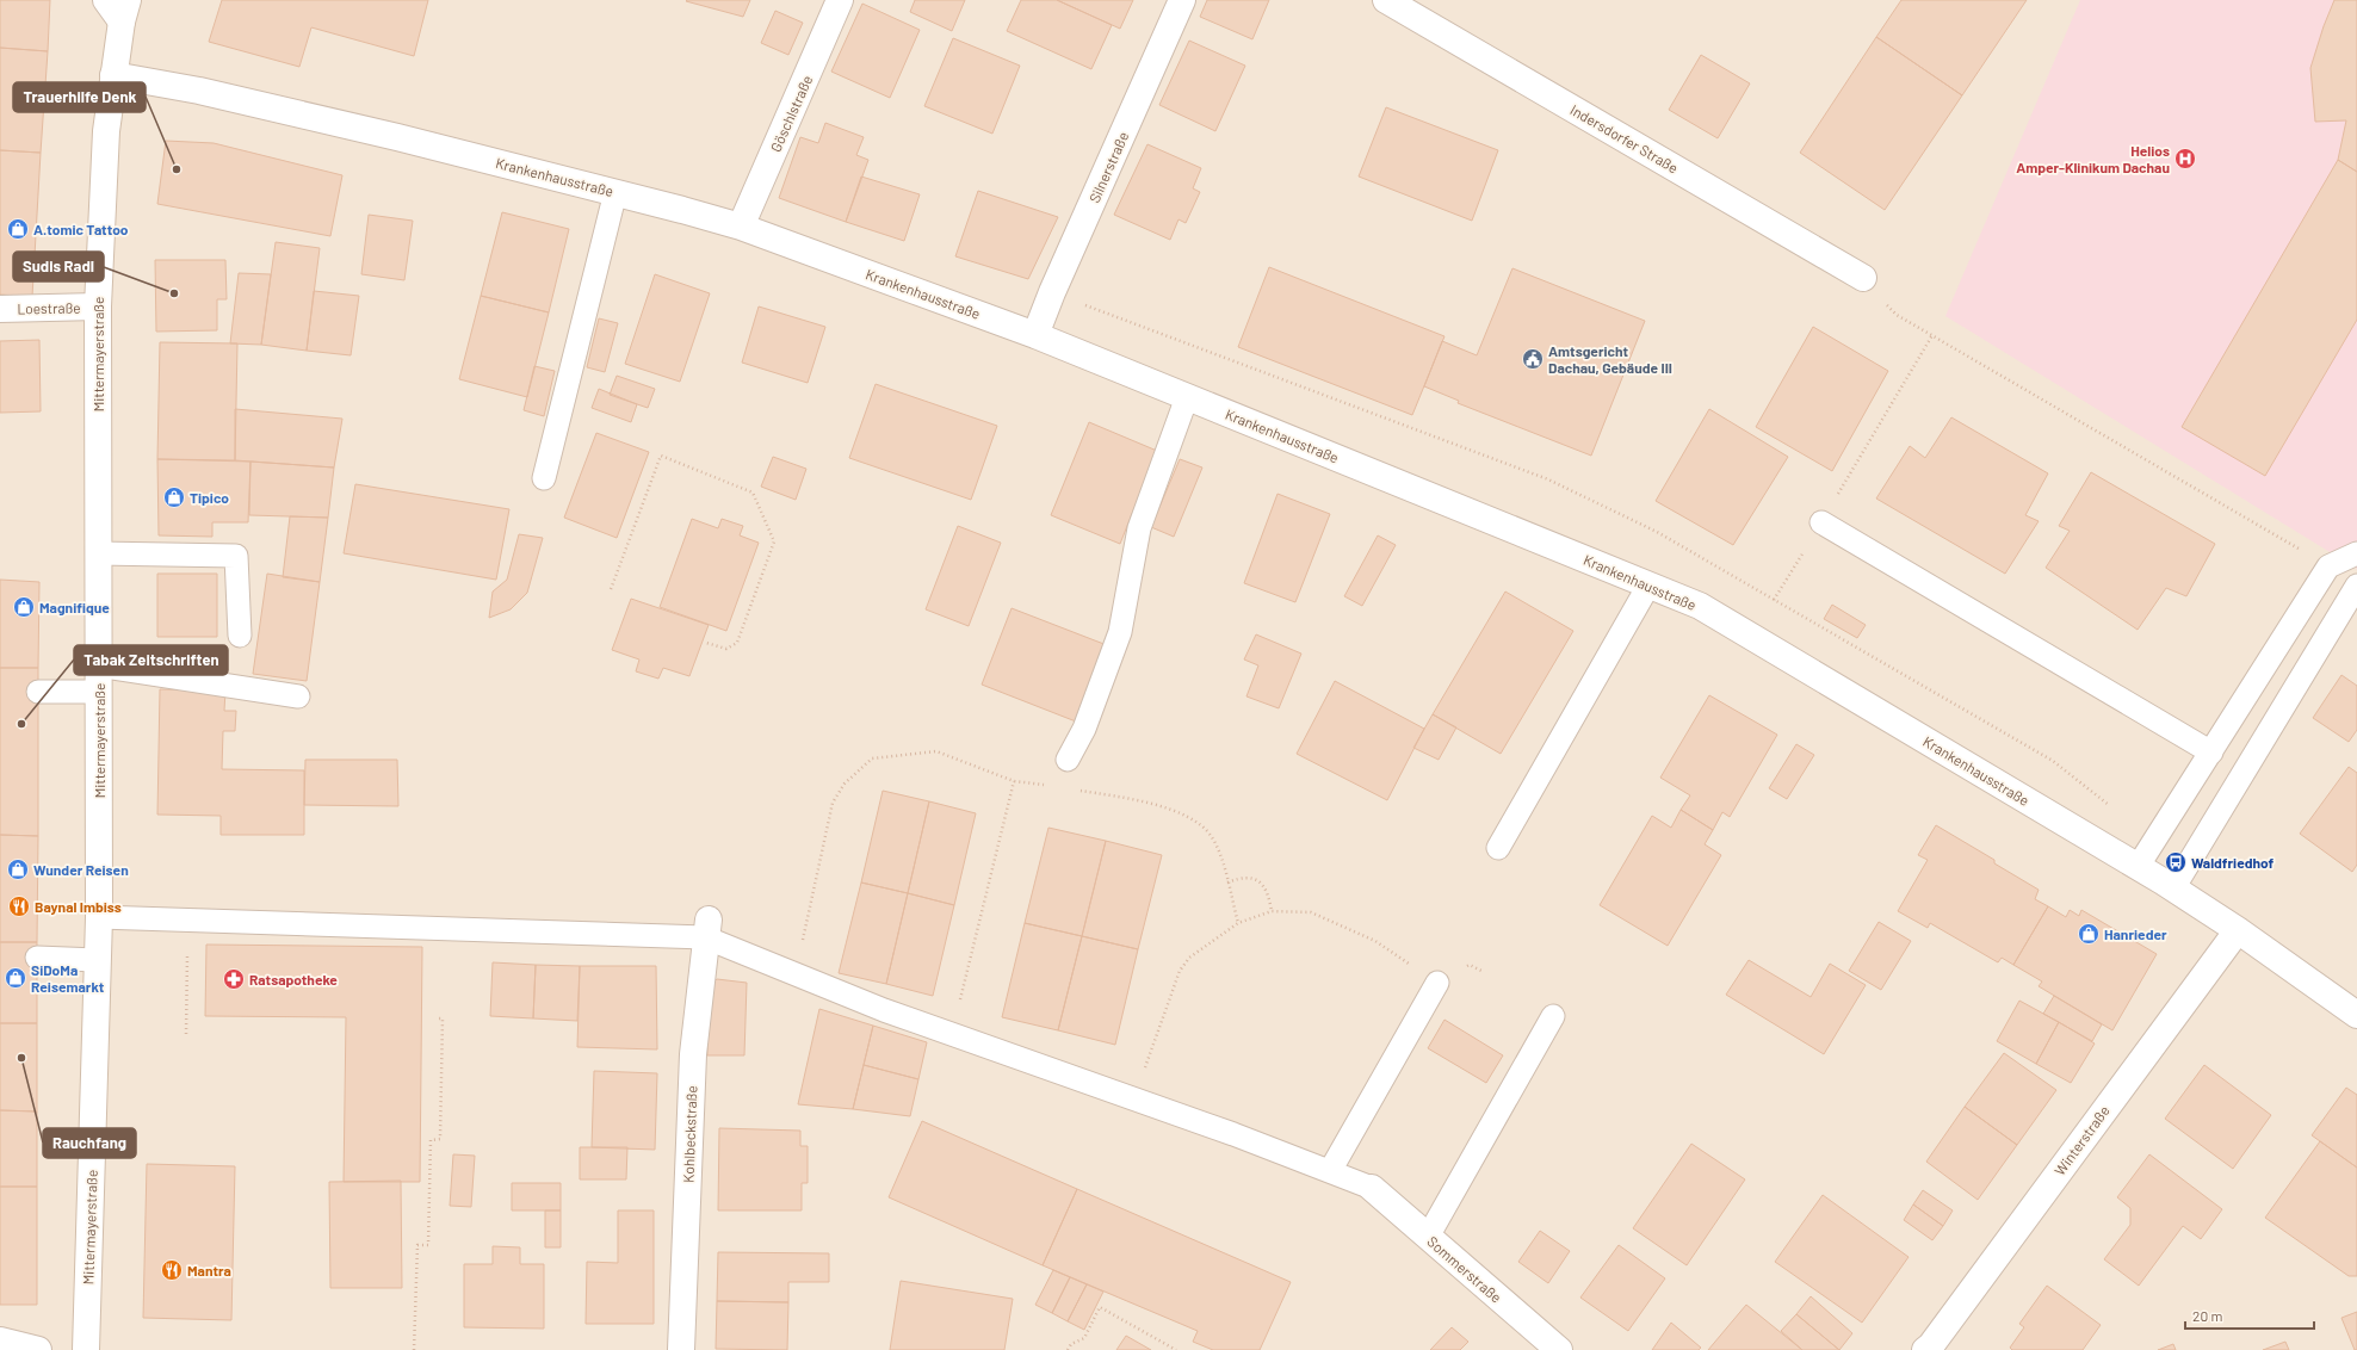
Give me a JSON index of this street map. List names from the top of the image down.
{
  "streets": {
    "street": [
      "Göschlstraße",
      "Indersdorfer Straße",
      "Silnerstraße",
      "Krankenhausstraße",
      "Loestraße",
      "Mittermayerstraße",
      "Kohlbeckstraße",
      "Winterstraße",
      "Sommerstraße"
    ]
  },
  "crossings": [
    ["Göschlstraße", "Krankenhausstraße"],
    ["Silnerstraße", "Krankenhausstraße"],
    ["Krankenhausstraße", "Mittermayerstraße"],
    ["Krankenhausstraße", "Winterstraße"],
    ["Loestraße", "Mittermayerstraße"]
  ],
  "places": {
    "hospital": ["Helios Amper-Klinikum Dachau"],
    "other": [
      "Trauerhilfe Denk",
      "Sudis Radl",
      "Tabak Zeitschriften",
      "Rauchfang"
    ],
    "shop": [
      "A.tomic Tattoo",
      "Tipico",
      "Magnifique",
      "Wunder Reisen",
      "Hanrieder",
      "SiDoMa Reisemarkt"
    ],
    "public building": ["Amtsgericht Dachau, Gebäude III"],
    "bus stop": ["Waldfriedhof"],
    "restaurant": ["Baynal Imbiss", "Mantra"],
    "pharmacy": ["Ratsapotheke"]
  },
  "scale_bar": "20 m"
}
